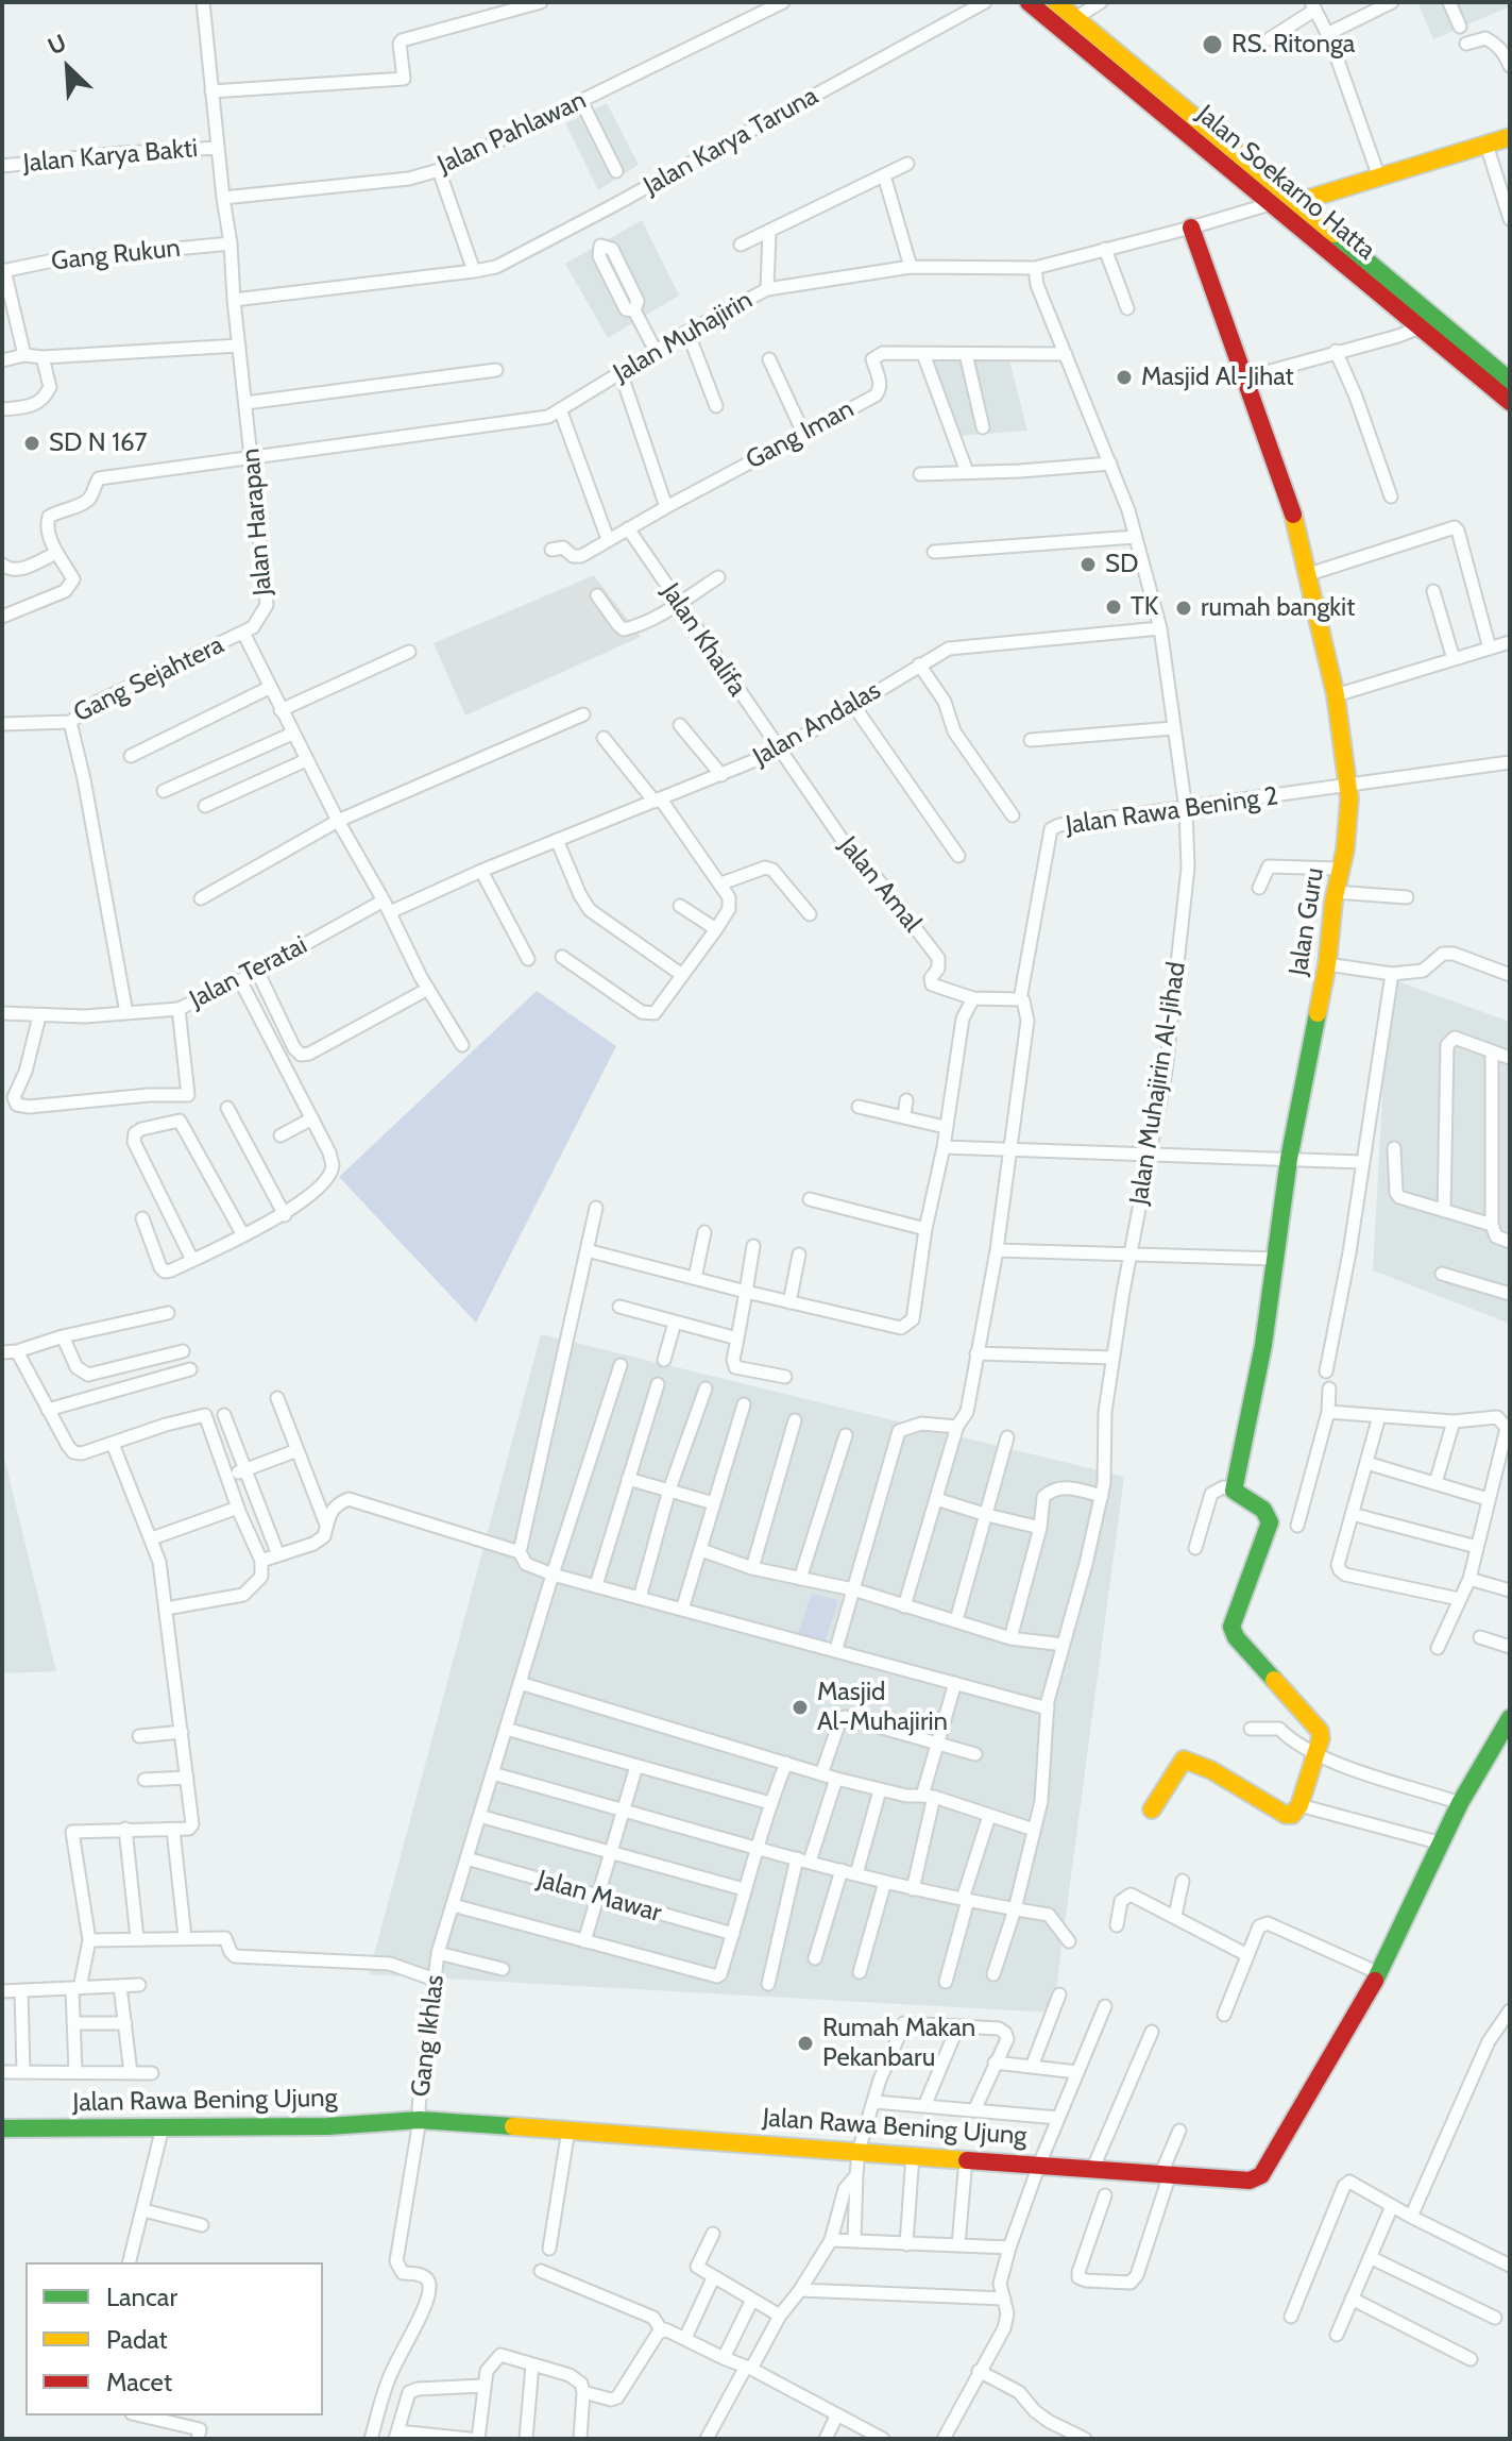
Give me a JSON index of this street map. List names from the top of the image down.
{
  "streets": {
    "street": [
      "Jalan Pahlawan",
      "Jalan Karya Taruna",
      "Jalan Karya Bakti",
      "Jalan Soekarno Hatta",
      "Gang Rukun",
      "Jalan Muhajirin",
      "Gang Iman",
      "Jalan Harapan",
      "Jalan Khalifa",
      "Gang Sejahtera",
      "Jalan Andalas",
      "Jalan Rawa Bening 2",
      "Jalan Amal",
      "Jalan Guru",
      "Jalan Teratai",
      "Jalan Muhajirin Al-Jihad",
      "Jalan Mawar",
      "Gang Ikhlas",
      "Jalan Rawa Bening Ujung"
    ]
  },
  "crossings": [
    ["Jalan Pahlawan", "Jalan Harapan"],
    ["Jalan Karya Taruna", "Jalan Harapan"],
    ["Jalan Karya Bakti", "Jalan Harapan"],
    ["Jalan Soekarno Hatta", "Jalan Muhajirin"],
    ["Gang Rukun", "Jalan Harapan"],
    ["Jalan Muhajirin", "Jalan Harapan"],
    ["Jalan Muhajirin", "Jalan Guru"],
    ["Jalan Muhajirin", "Jalan Muhajirin Al-Jihad"],
    ["Gang Iman", "Jalan Khalifa"],
    ["Gang Iman", "Jalan Muhajirin Al-Jihad"],
    ["Jalan Harapan", "Gang Sejahtera"],
    ["Jalan Harapan", "Jalan Andalas"],
    ["Jalan Harapan", "Jalan Teratai"],
    ["Jalan Khalifa", "Jalan Andalas"],
    ["Jalan Khalifa", "Jalan Amal"],
    ["Jalan Andalas", "Jalan Amal"],
    ["Jalan Andalas", "Jalan Teratai"],
    ["Jalan Andalas", "Jalan Muhajirin Al-Jihad"],
    ["Jalan Rawa Bening 2", "Jalan Guru"],
    ["Jalan Rawa Bening 2", "Jalan Muhajirin Al-Jihad"],
    ["Jalan Mawar", "Gang Ikhlas"],
    ["Gang Ikhlas", "Jalan Rawa Bening Ujung"]
  ],
  "places": [
    "RS. Ritonga",
    "Masjid Al-Jihat",
    "SD N 167",
    "SD",
    "TK",
    "rumah bangkit",
    "Masjid Al-Muhajirin",
    "Rumah Makan Pekanbaru"
  ],
  "legend": ["Lancar", "Padat", "Macet"],
  "north": "top left"
}
